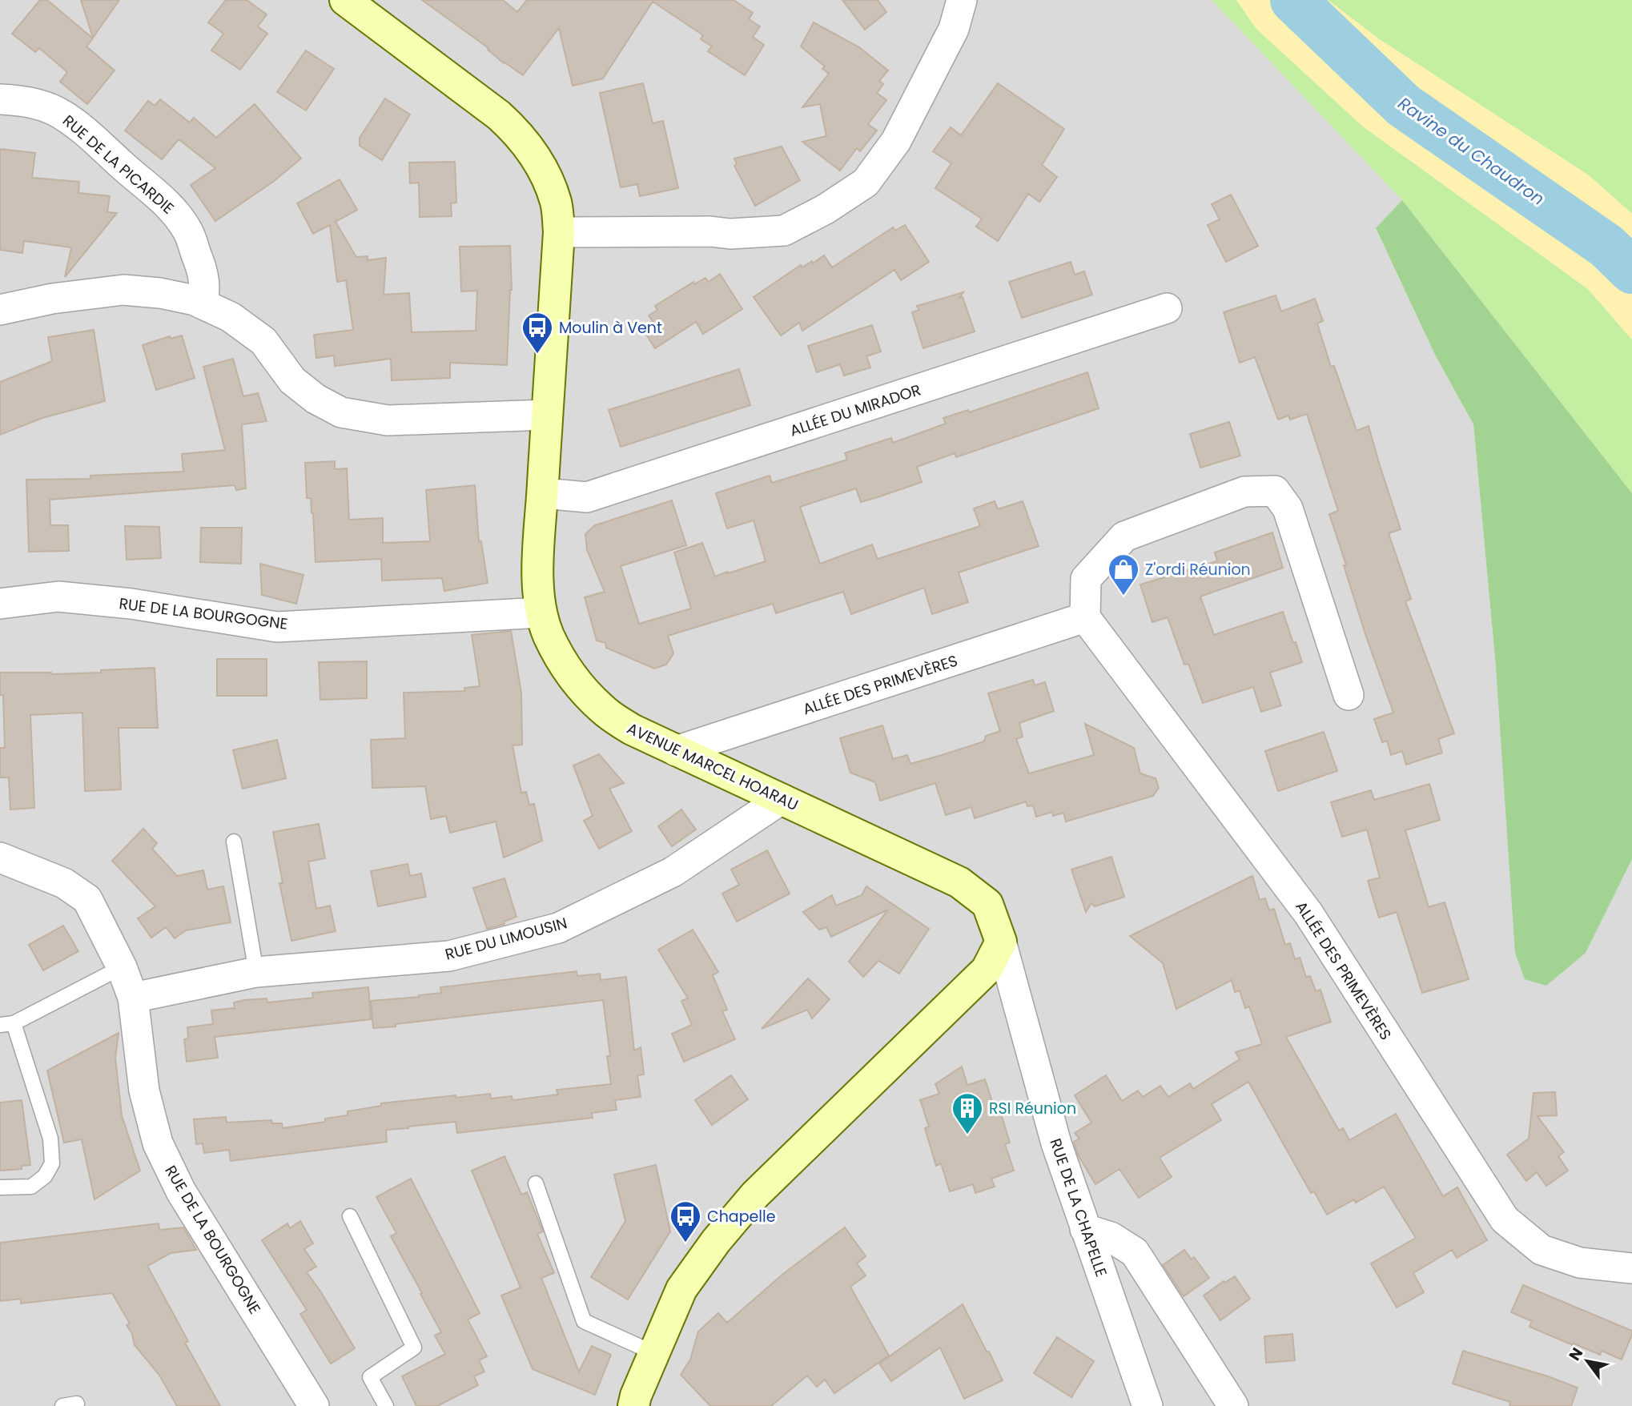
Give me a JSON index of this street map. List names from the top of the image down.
{
  "streets": {
    "main road": ["AVENUE MARCEL HOARAU"],
    "street": [
      "RUE DE LA PICARDIE",
      "ALLÉE DU MIRADOR",
      "RUE DE LA BOURGOGNE",
      "ALLÉE DES PRIMEVÈRES",
      "RUE DU LIMOUSIN",
      "RUE DE LA CHAPELLE"
    ]
  },
  "crossings": [
    ["ALLÉE DU MIRADOR", "AVENUE MARCEL HOARAU"],
    ["RUE DE LA BOURGOGNE", "AVENUE MARCEL HOARAU"],
    ["RUE DE LA BOURGOGNE", "RUE DU LIMOUSIN"],
    ["ALLÉE DES PRIMEVÈRES", "AVENUE MARCEL HOARAU"],
    ["AVENUE MARCEL HOARAU", "RUE DU LIMOUSIN"],
    ["AVENUE MARCEL HOARAU", "RUE DE LA CHAPELLE"]
  ],
  "water": ["Ravine du Chaudron"],
  "places": {
    "bus stop": ["Moulin à Vent", "Chapelle"],
    "shop": ["Z'ordi Réunion"],
    "building": ["RSI Réunion"]
  },
  "north": "top left"
}
